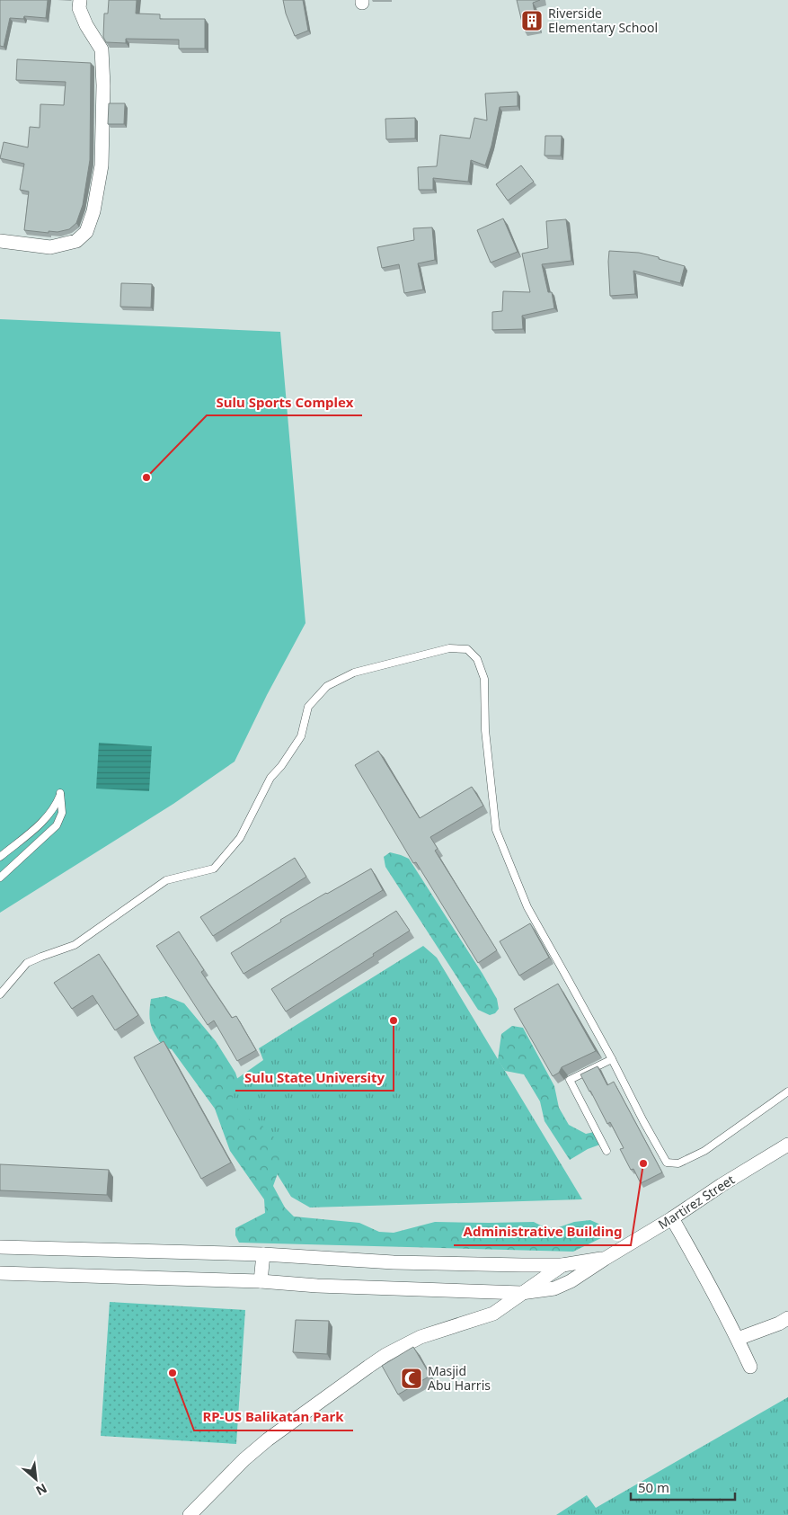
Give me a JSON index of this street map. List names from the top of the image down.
{
  "streets": {
    "street": ["Martirez Street"]
  },
  "places": {
    "building": ["Riverside Elementary School"],
    "other": [
      "Sulu Sports Complex",
      "Sulu State University",
      "Administrative Building",
      "RP-US Balikatan Park"
    ],
    "mosque": ["Masjid Abu Harris"]
  },
  "scale_bar": "50 m",
  "north": "bottom right"
}
